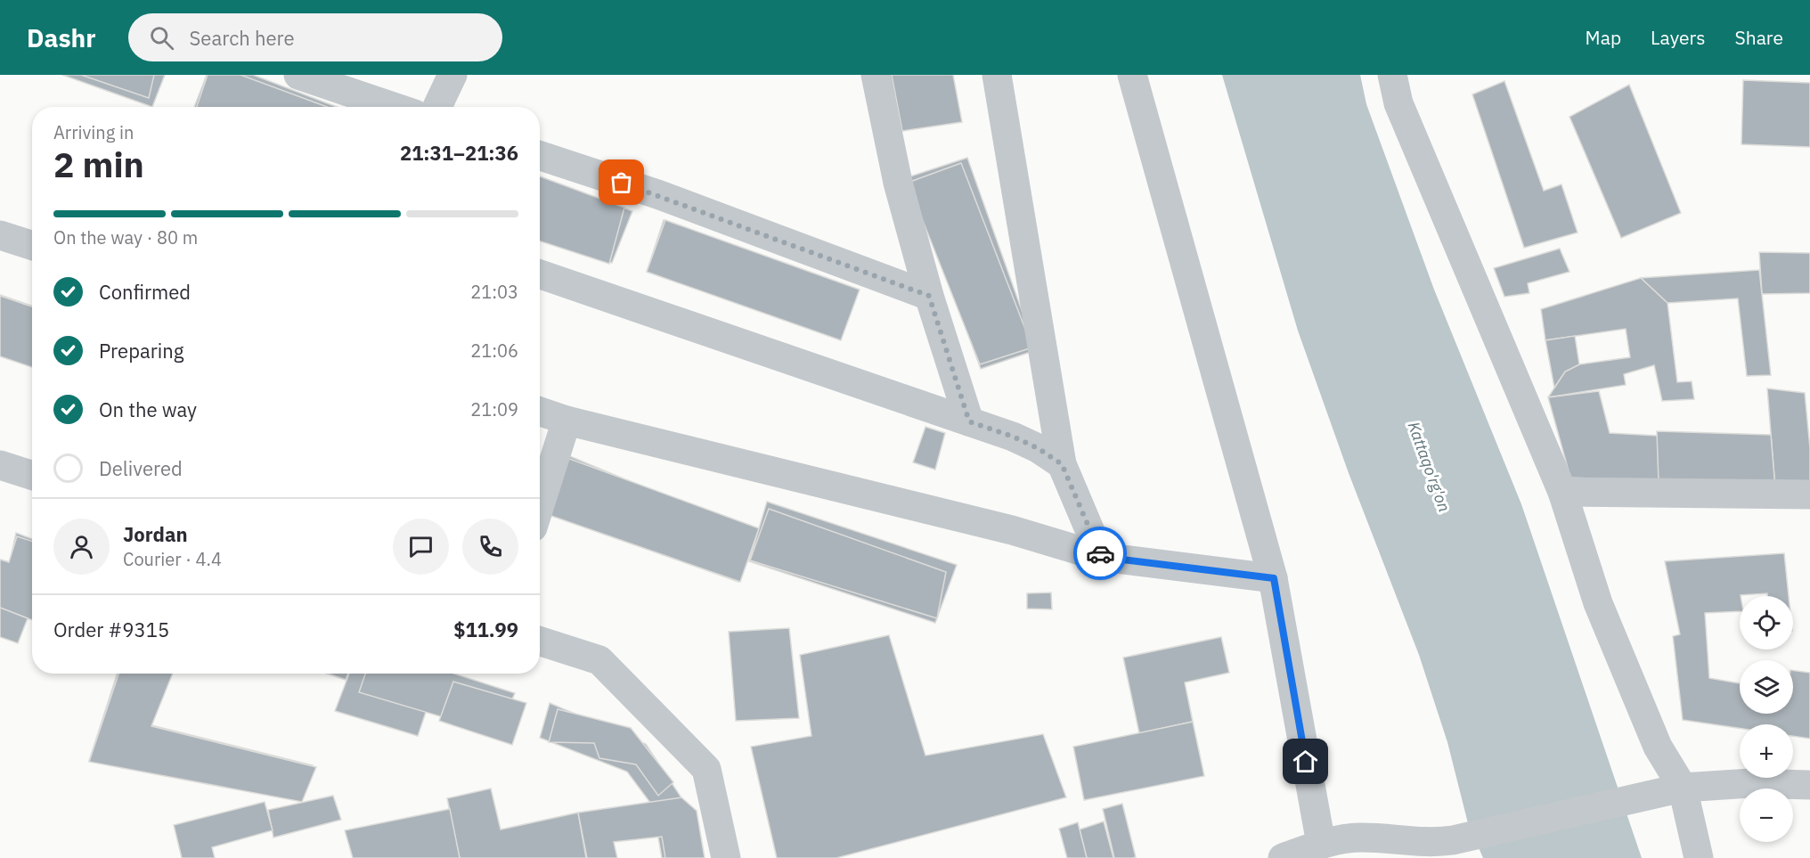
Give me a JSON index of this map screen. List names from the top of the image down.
{
  "water": ["Kattaqo'rg'on"],
  "page": {
    "header": "Dashr",
    "search": "Search here",
    "nav": ["Map", "Layers", "Share"],
    "heading": ["2 min", "Arriving in", "21:31–21:36"],
    "panel": [
      "Jordan",
      "Courier · 4.4",
      "Order #9315",
      "$11.99"
    ],
    "bar": "On the way · 80 m",
    "list": [
      ["Confirmed", "21:03"],
      ["Preparing", "21:06"],
      ["On the way", "21:09"],
      "Delivered"
    ],
    "map_buttons": ["+", "−"]
  }
}
